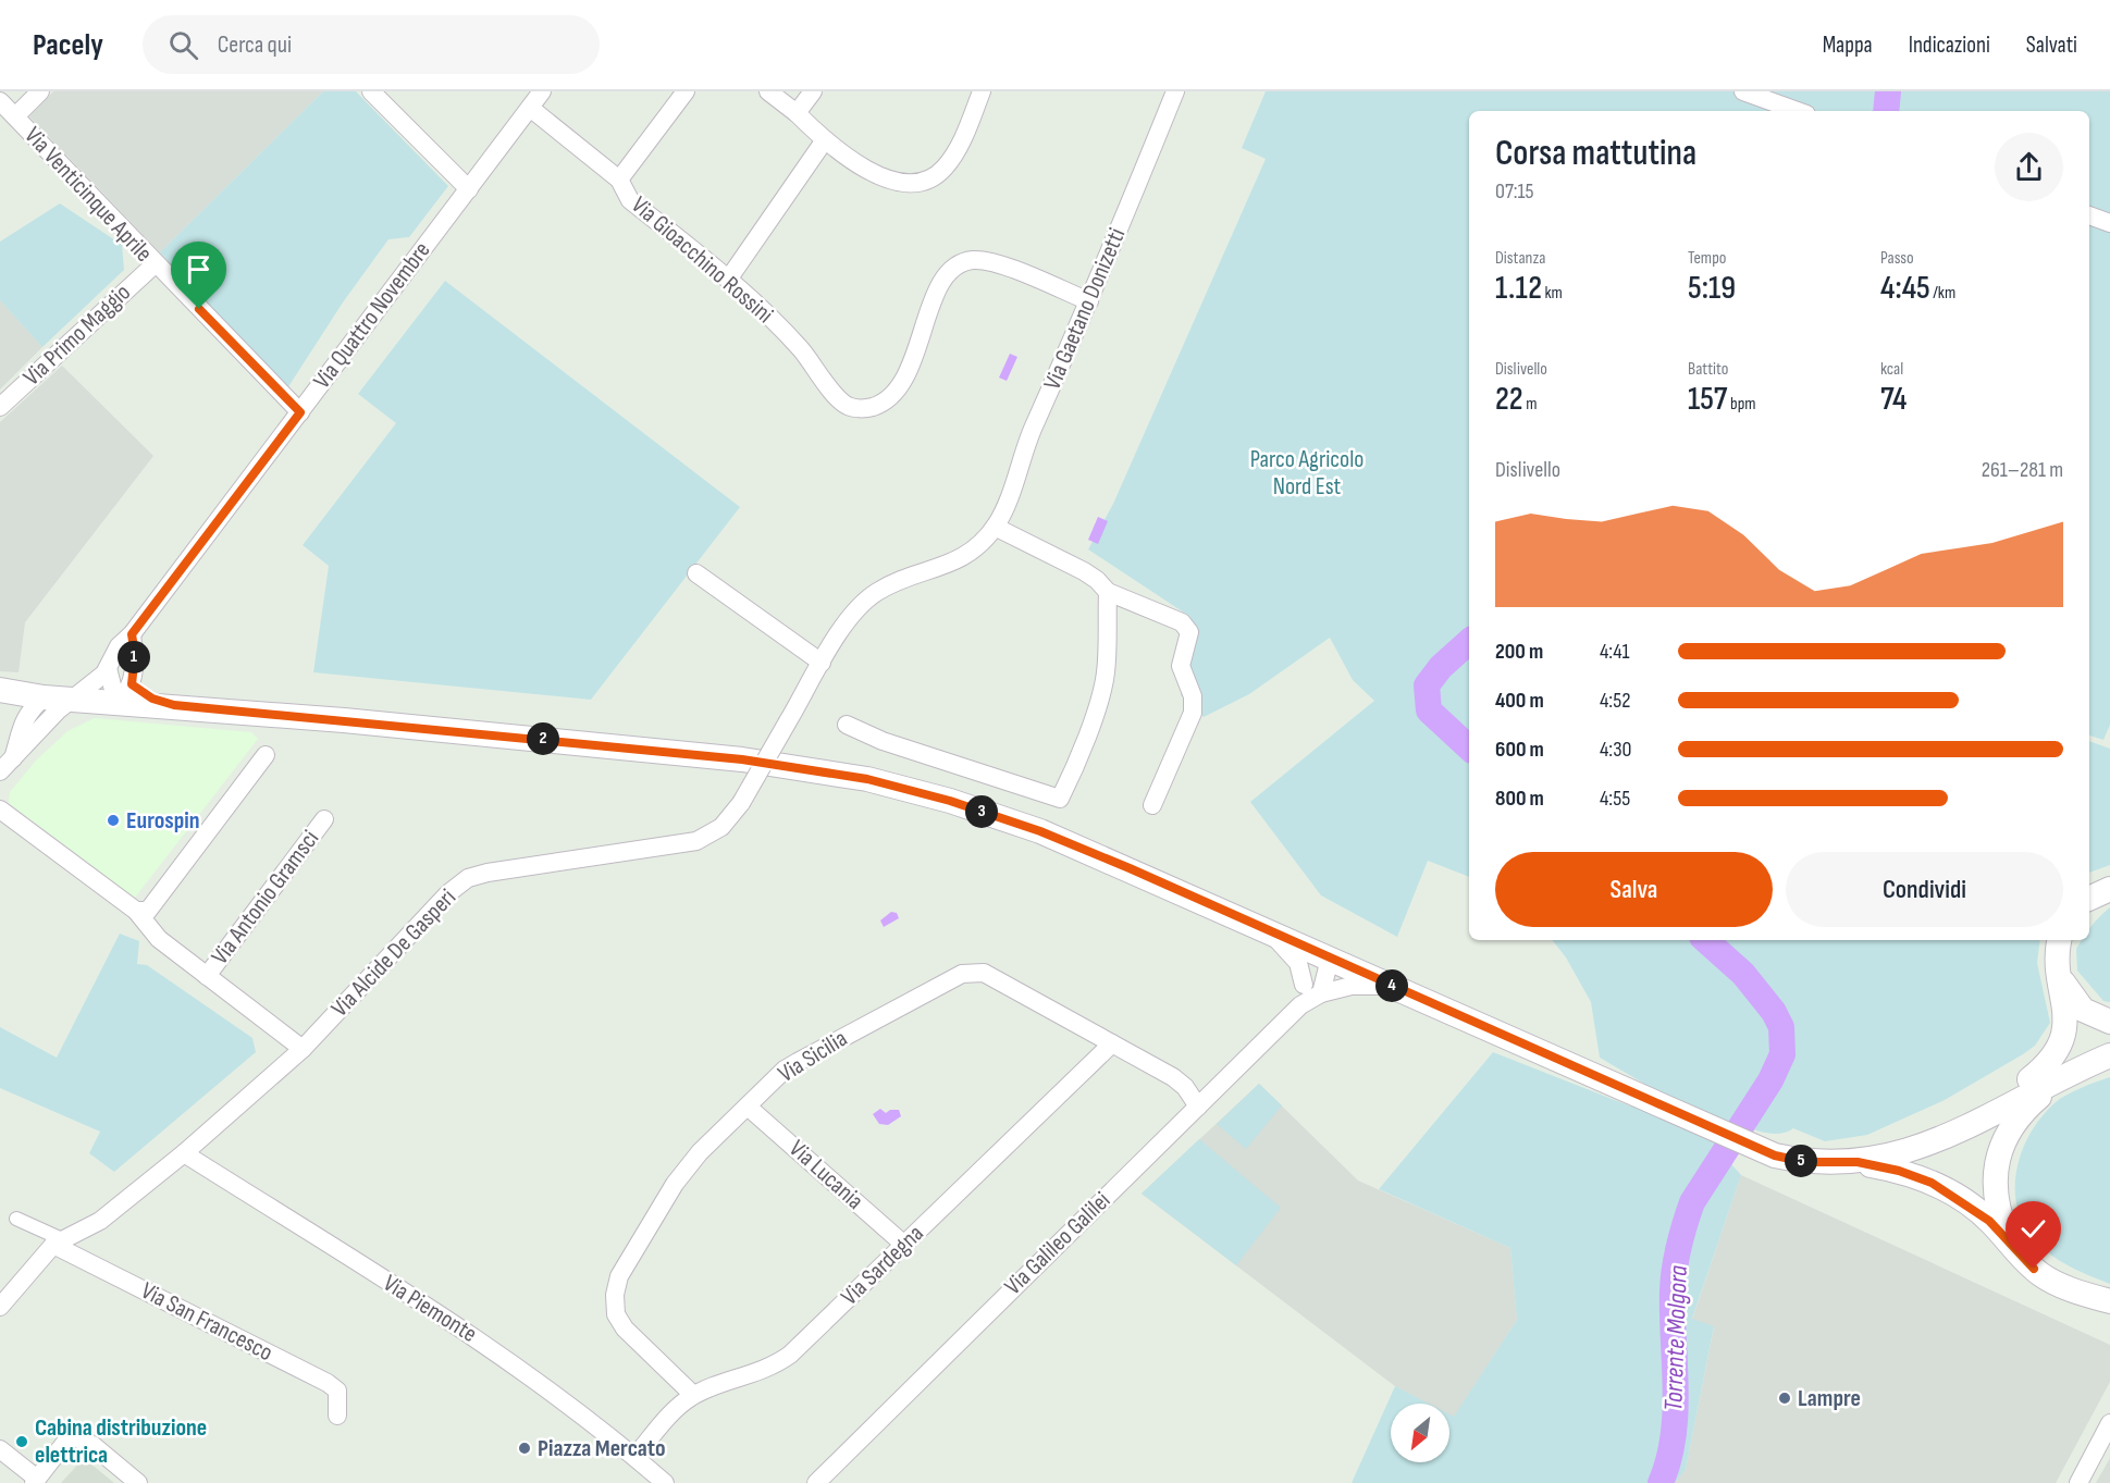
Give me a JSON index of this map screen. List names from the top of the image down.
{
  "streets": {
    "street": [
      "Via Venticinque Aprile",
      "Via Gioacchino Rossini",
      "Via Gaetano Donizetti",
      "Via Quattro Novembre",
      "Via Primo Maggio",
      "Via Antonio Gramsci",
      "Via Alcide De Gasperi",
      "Via Sicilia",
      "Via Lucania",
      "Via Galileo Galilei",
      "Via Sardegna",
      "Via Piemonte",
      "Via San Francesco"
    ]
  },
  "crossings": [
    ["Via Venticinque Aprile", "Via Quattro Novembre"],
    ["Via Venticinque Aprile", "Via Primo Maggio"],
    ["Via Gioacchino Rossini", "Via Gaetano Donizetti"],
    ["Via Gioacchino Rossini", "Via Quattro Novembre"],
    ["Via Gaetano Donizetti", "Via Alcide De Gasperi"],
    ["Via Antonio Gramsci", "Via Alcide De Gasperi"],
    ["Via Alcide De Gasperi", "Via Piemonte"],
    ["Via Alcide De Gasperi", "Via San Francesco"],
    ["Via Sicilia", "Via Lucania"],
    ["Via Sicilia", "Via Galileo Galilei"],
    ["Via Sicilia", "Via Sardegna"],
    ["Via Lucania", "Via Sardegna"],
    ["Via Sardegna", "Via Piemonte"]
  ],
  "water": ["Torrente Molgora"],
  "parks": ["Parco Agricolo Nord Est"],
  "places": [
    "Eurospin",
    "Lampre",
    "Cabina distribuzione elettrica",
    "Piazza Mercato"
  ],
  "north": "bottom left",
  "page": {
    "header": "Pacely",
    "search": "Cerca qui",
    "nav": ["Mappa", "Indicazioni", "Salvati"],
    "heading": ["Corsa mattutina", "07:15"],
    "stats": [
      ["Distanza", "1.12 km"],
      ["Tempo", "5:19"],
      ["Passo", "4:45 /km"],
      ["Dislivello", "22 m"],
      ["Battito", "157 bpm"],
      ["kcal", "74"]
    ],
    "chart": ["Dislivello", "261–281 m"],
    "list": [
      {
        "name": "200 m",
        "note": "4:41"
      },
      {
        "name": "400 m",
        "note": "4:52"
      },
      {
        "name": "600 m",
        "note": "4:30"
      },
      {
        "name": "800 m",
        "note": "4:55"
      }
    ],
    "pins": [
      "1",
      "2",
      "3",
      "4",
      "5"
    ],
    "buttons": ["Salva", "Condividi"]
  }
}
